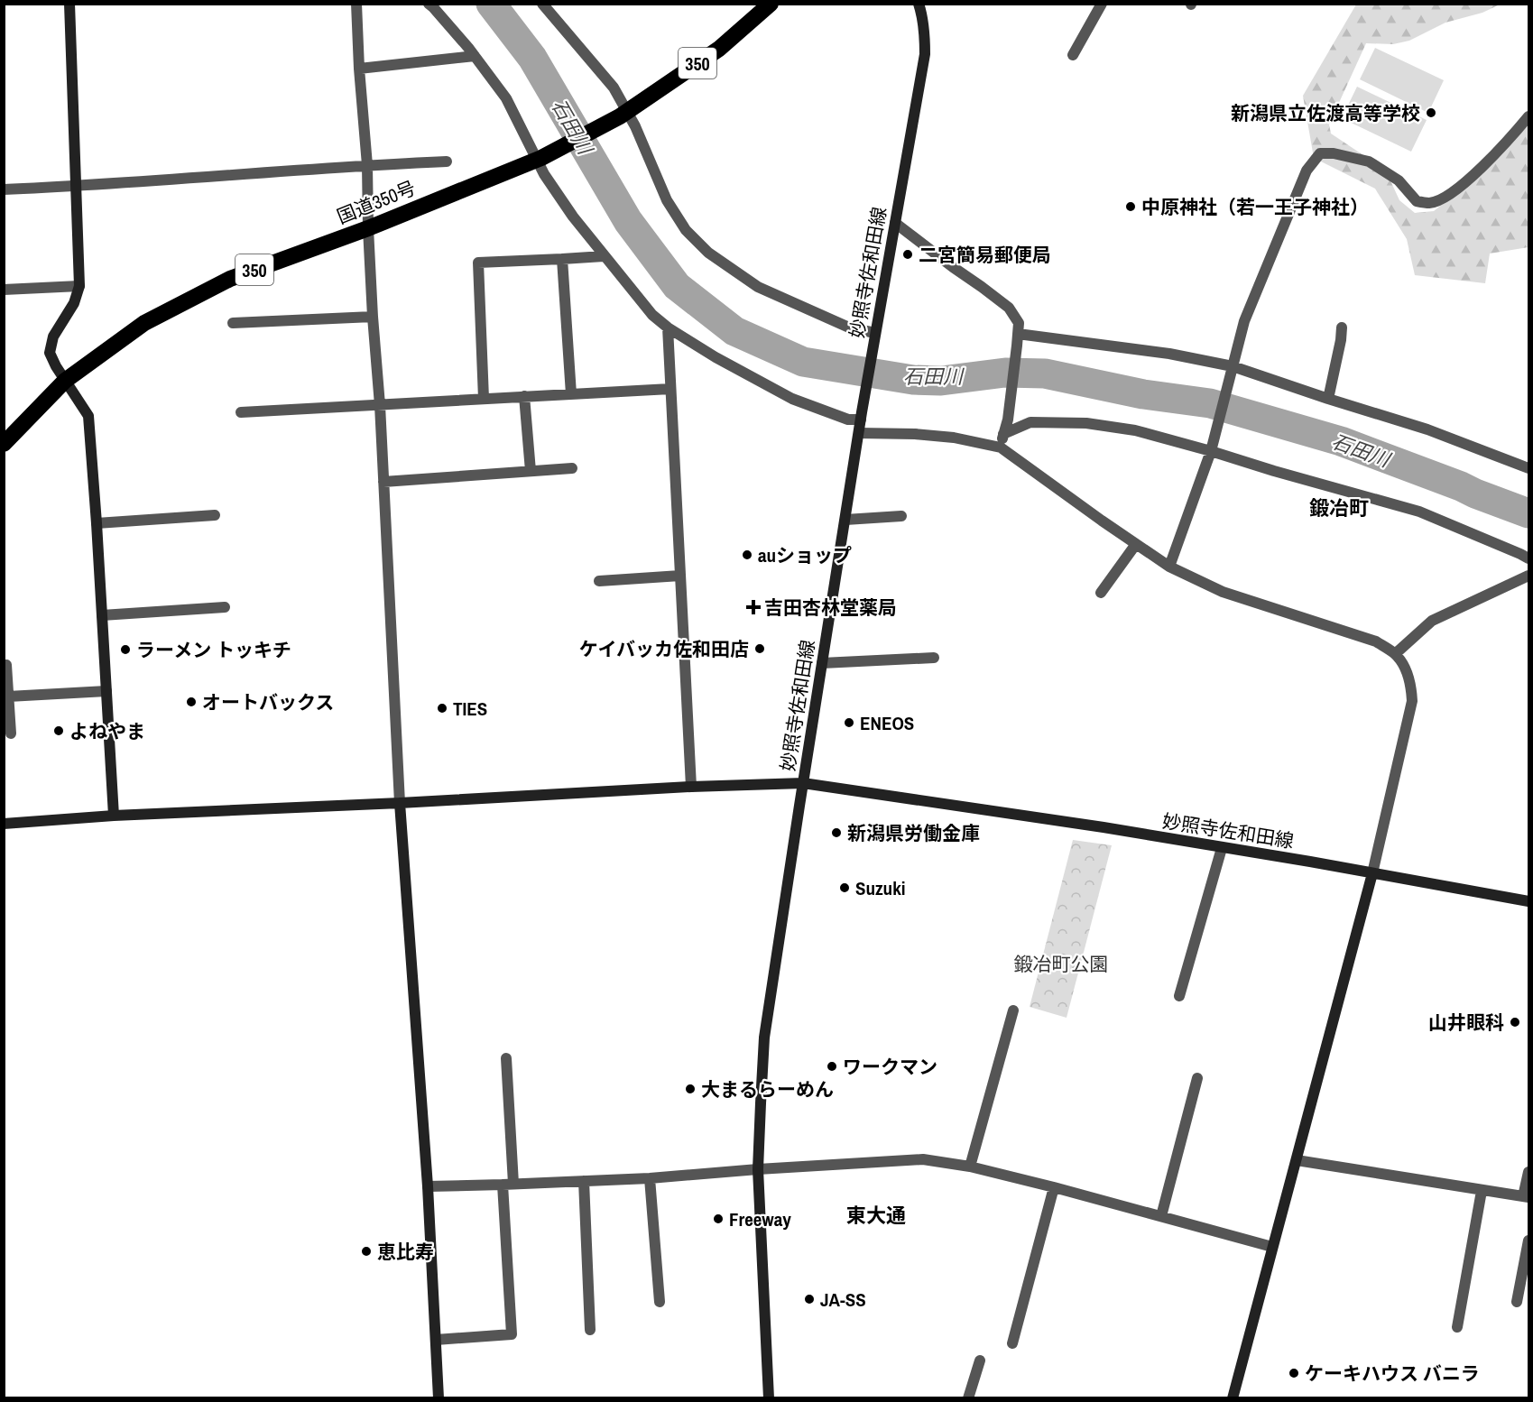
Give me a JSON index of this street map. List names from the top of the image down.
{
  "streets": {
    "highway": ["350", "国道350号"],
    "street": ["妙照寺佐和田線"]
  },
  "districts": ["鍛冶町", "東大通"],
  "water": ["石田川"],
  "parks": ["鍛冶町公園"],
  "places": {
    "other": [
      "新潟県立佐渡高等学校",
      "中原神社（若一王子神社）",
      "二宮簡易郵便局",
      "auショップ",
      "ケイバッカ佐和田店",
      "ラーメン トッキチ",
      "オートバックス",
      "TIES",
      "ENEOS",
      "よねやま",
      "新潟県労働金庫",
      "Suzuki",
      "山井眼科",
      "ワークマン",
      "大まるらーめん",
      "Freeway",
      "恵比寿",
      "JA-SS",
      "ケーキハウス バニラ"
    ],
    "health": ["吉田杏林堂薬局"]
  }
}
